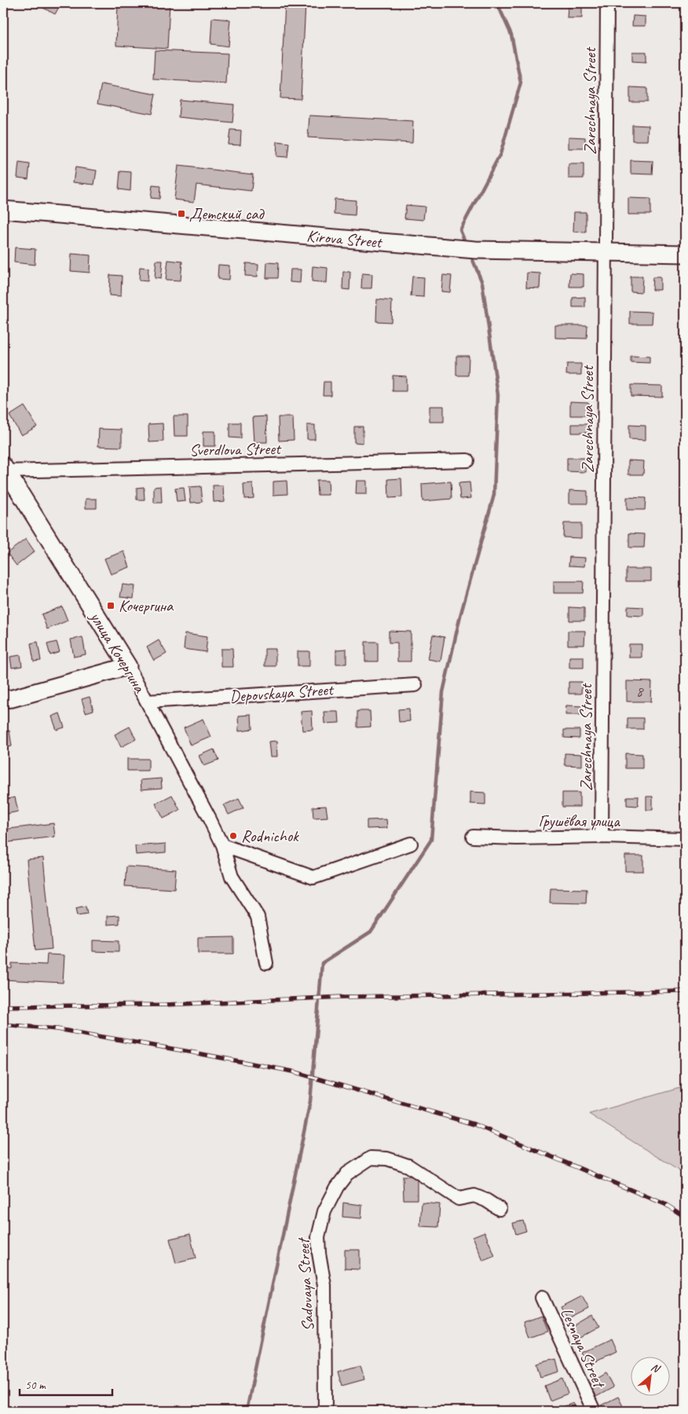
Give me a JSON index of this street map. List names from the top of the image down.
{
  "streets": {
    "street": [
      "Zarechnaya Street",
      "Kirova Street",
      "Sverdlova Street",
      "улица Кочергина",
      "Depovskaya Street",
      "Грушёвая улица",
      "Sadovaya Street",
      "Lesnaya Street"
    ]
  },
  "crossings": [
    ["Zarechnaya Street", "Kirova Street"],
    ["Zarechnaya Street", "Грушёвая улица"],
    ["Sverdlova Street", "улица Кочергина"],
    ["улица Кочергина", "Depovskaya Street"]
  ],
  "places": {
    "transit": ["Детский сад", "Кочергина"],
    "other": ["Rodnichok"]
  },
  "house_numbers": ["8"],
  "scale_bar": "50 m",
  "north": "top right"
}
